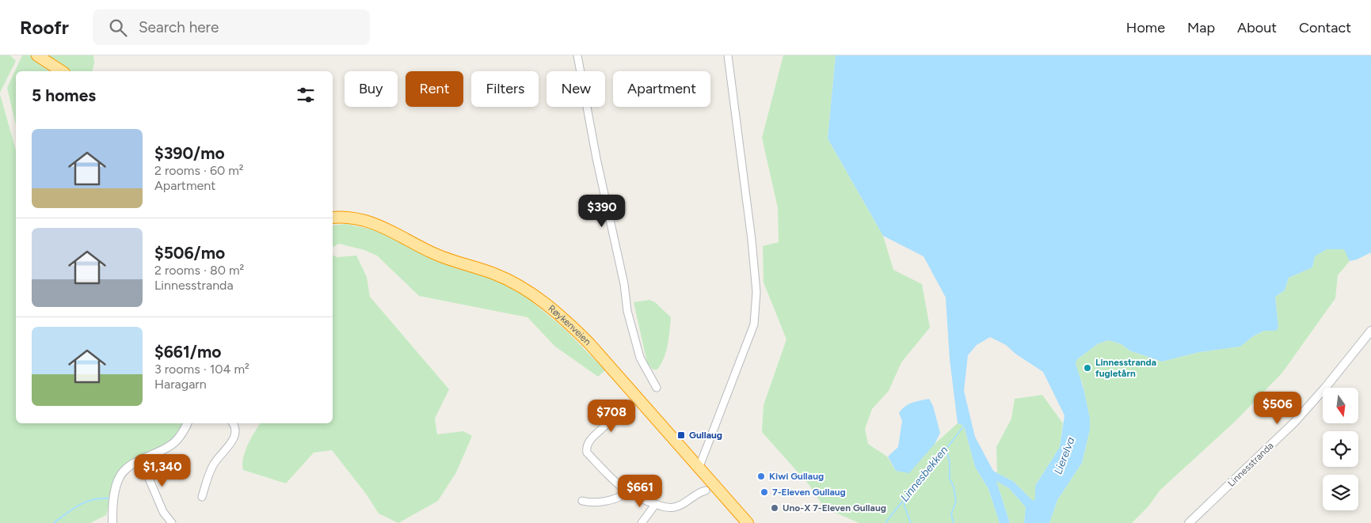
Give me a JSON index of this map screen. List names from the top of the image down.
{
  "streets": {
    "highway": ["Røykenveien"],
    "street": ["Linnesstranda"]
  },
  "water": ["Lierelva", "Linnesbekken"],
  "places": {
    "other": [
      "Linnesstranda fugletårn",
      "Kiwi Gullaug",
      "7-Eleven Gullaug",
      "Uno-X 7-Eleven Gullaug"
    ],
    "transit": ["Gullaug"]
  },
  "north": "bottom",
  "page": {
    "header": "Roofr",
    "search": "Search here",
    "nav": [
      "Home",
      "Map",
      "About",
      "Contact"
    ],
    "chip": [
      "Buy",
      "Rent",
      "Filters",
      "New",
      "Apartment"
    ],
    "heading": "5 homes",
    "list": [
      {
        "name": "$390/mo",
        "note": "2 rooms · 60 m² · Apartment"
      },
      {
        "name": "$506/mo",
        "note": "2 rooms · 80 m² · Linnesstranda"
      },
      {
        "name": "$661/mo",
        "note": "3 rooms · 104 m² · Haragarn"
      }
    ],
    "price": [
      "$390",
      "$506",
      "$708",
      "$1,340",
      "$661"
    ]
  }
}
